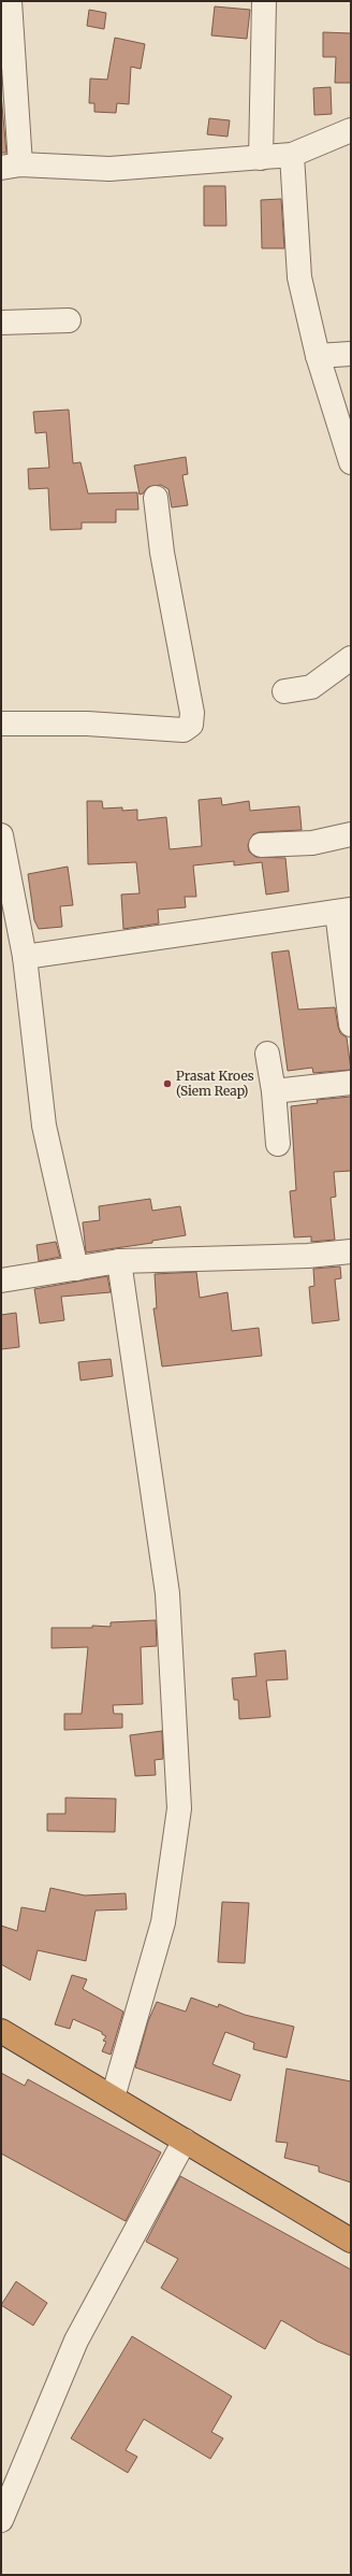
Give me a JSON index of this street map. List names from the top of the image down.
{
  "places": ["Prasat Kroes (Siem Reap)"]
}
